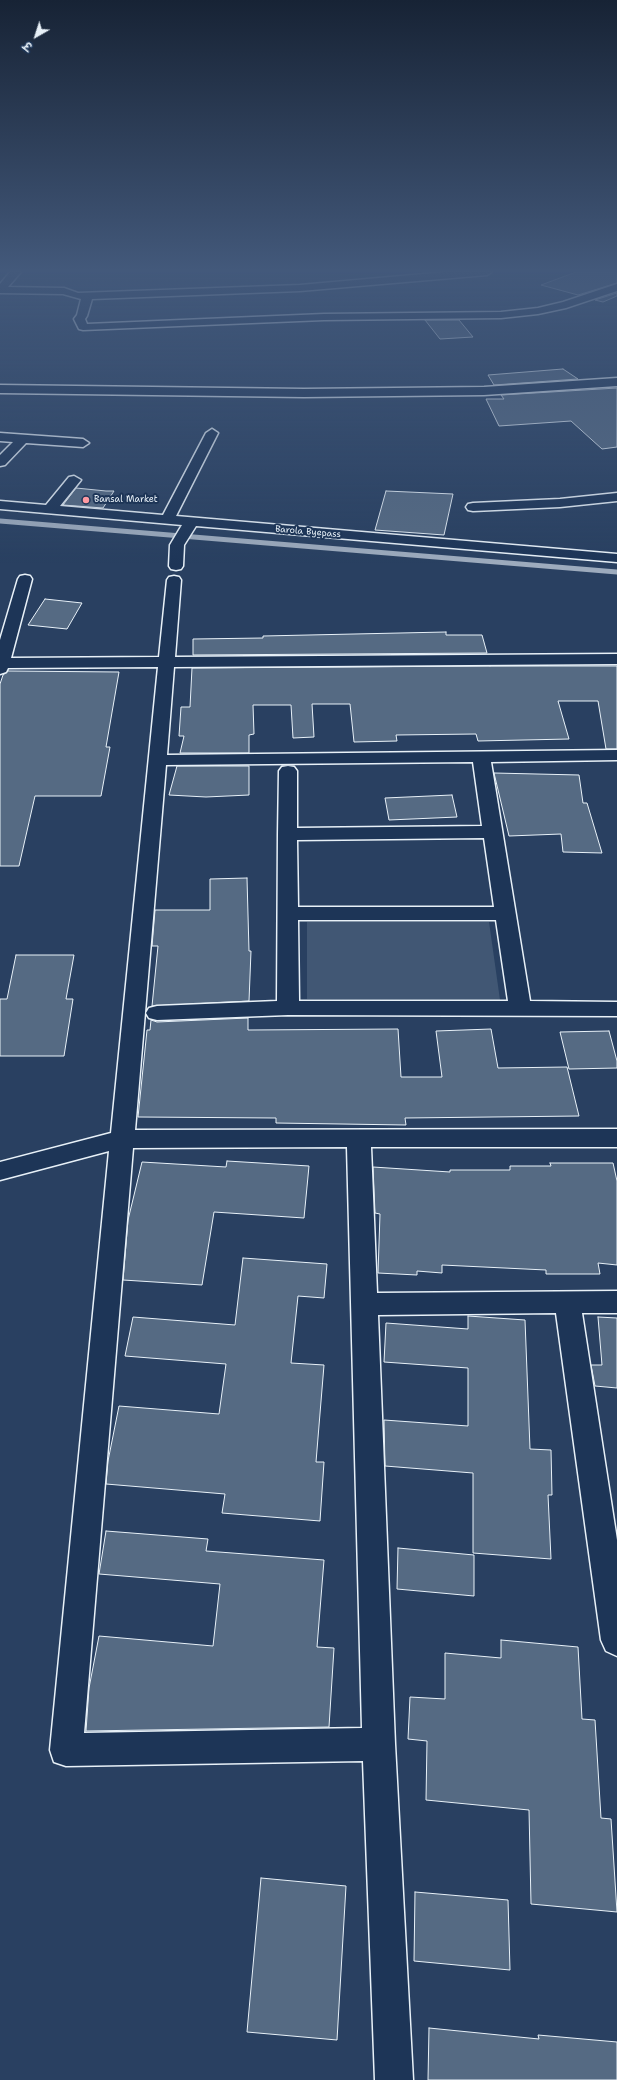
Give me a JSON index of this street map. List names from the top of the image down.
{
  "streets": {
    "street": ["Barola Byepass"]
  },
  "places": ["Bansal Market"],
  "north": "bottom left"
}
